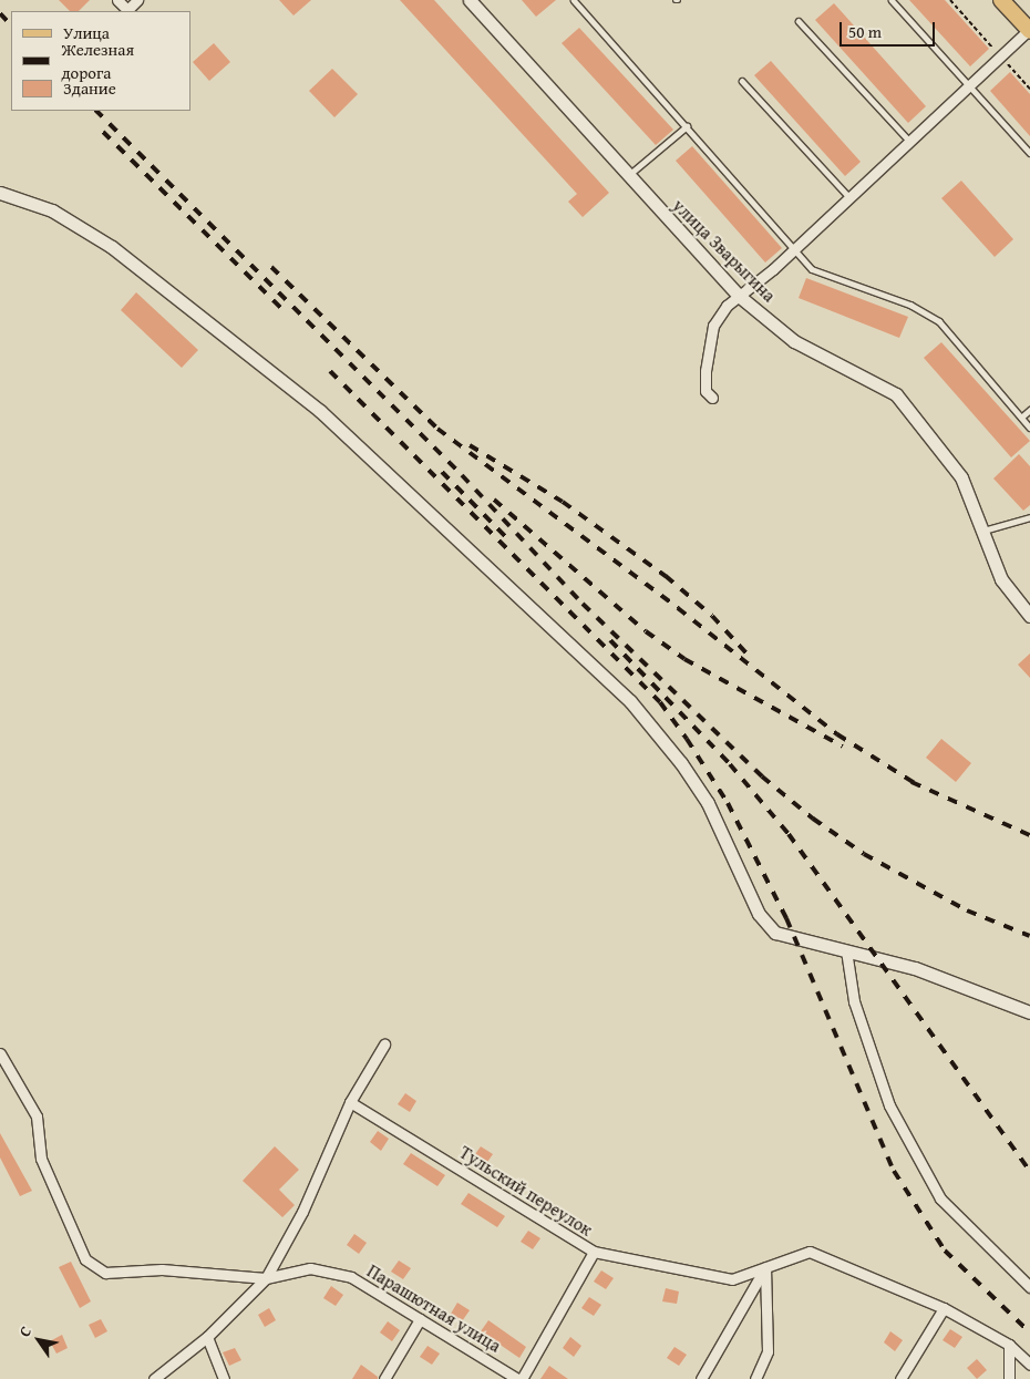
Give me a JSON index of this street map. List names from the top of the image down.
{
  "streets": {
    "street": ["улица Зварыгина", "Тульский переулок", "Парашютная улица"]
  },
  "legend": ["Улица", "Железная дорога", "Здание"],
  "scale_bar": "50 m",
  "north": "top left"
}
